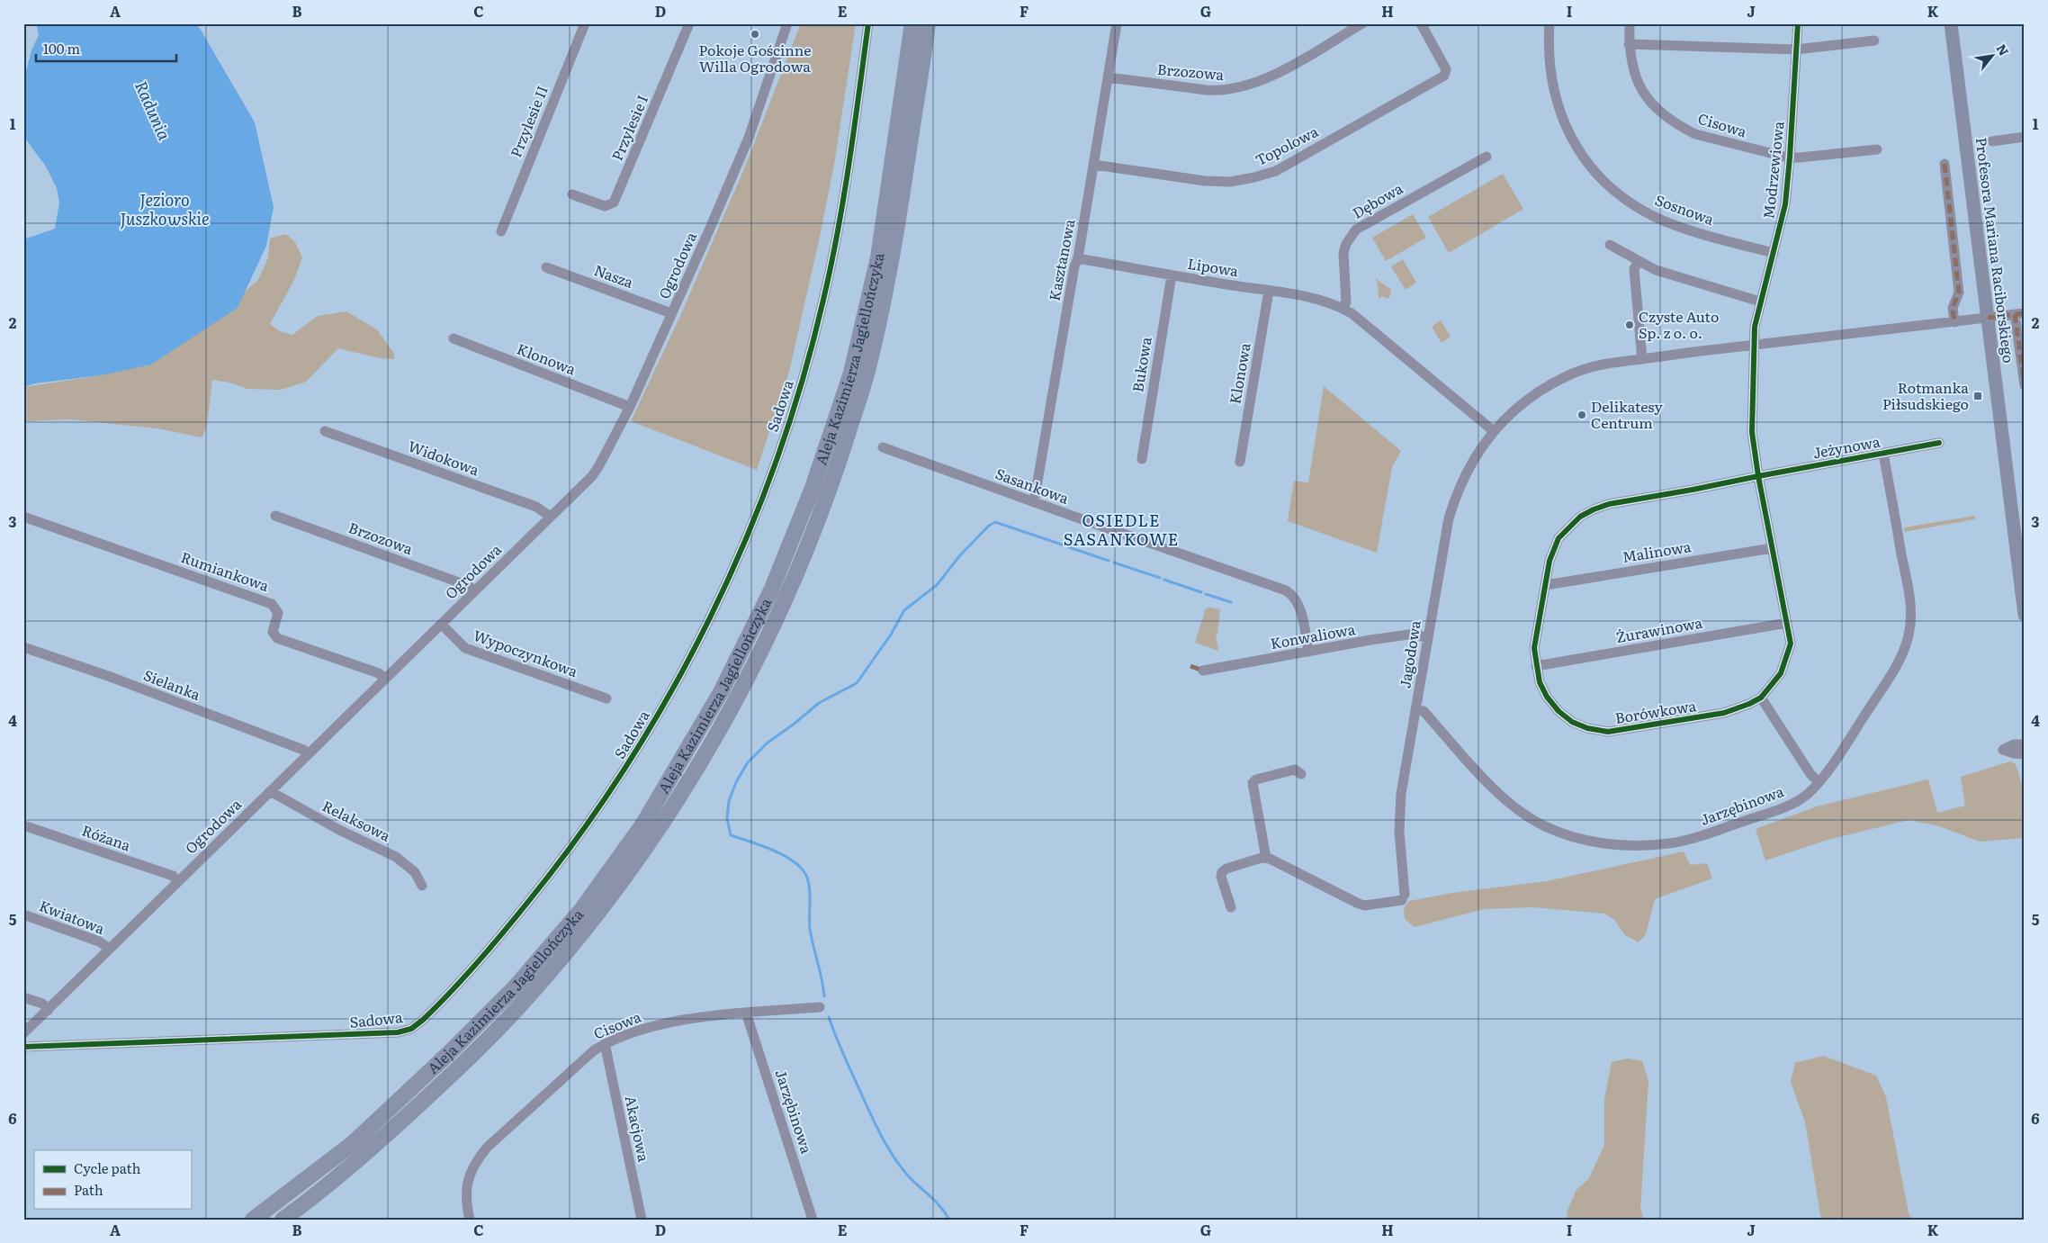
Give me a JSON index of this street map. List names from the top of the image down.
{
  "streets": {
    "highway": ["Aleja Kazimierza Jagiellończyka"],
    "main road": ["Profesora Mariana Raciborskiego"],
    "street": [
      "Brzozowa",
      "Przylesie II",
      "Cisowa",
      "Przylesie I",
      "Topolowa",
      "Modrzewiowa",
      "Dębowa",
      "Sosnowa",
      "Kasztanowa",
      "Ogrodowa",
      "Lipowa",
      "Nasza",
      "Klonowa",
      "Bukowa",
      "Sadowa",
      "Jeżynowa",
      "Widokowa",
      "Sasankowa",
      "Malinowa",
      "Rumiankowa",
      "Żurawinowa",
      "Konwaliowa",
      "Wypoczynkowa",
      "Jagodowa",
      "Sielanka",
      "Borówkowa",
      "Jarzębinowa",
      "Relaksowa",
      "Różana",
      "Kwiatowa",
      "Akacjowa"
    ]
  },
  "crossings": [
    ["Brzozowa", "Kasztanowa"],
    ["Brzozowa", "Ogrodowa"],
    ["Cisowa", "Modrzewiowa"],
    ["Cisowa", "Jarzębinowa"],
    ["Cisowa", "Akacjowa"],
    ["Topolowa", "Kasztanowa"],
    ["Modrzewiowa", "Sosnowa"],
    ["Modrzewiowa", "Jagodowa"],
    ["Modrzewiowa", "Borówkowa"],
    ["Dębowa", "Lipowa"],
    ["Profesora Mariana Raciborskiego", "Jagodowa"],
    ["Kasztanowa", "Lipowa"],
    ["Kasztanowa", "Sasankowa"],
    ["Ogrodowa", "Nasza"],
    ["Ogrodowa", "Klonowa"],
    ["Ogrodowa", "Widokowa"],
    ["Ogrodowa", "Rumiankowa"],
    ["Ogrodowa", "Wypoczynkowa"],
    ["Ogrodowa", "Sielanka"],
    ["Ogrodowa", "Relaksowa"],
    ["Ogrodowa", "Różana"],
    ["Ogrodowa", "Kwiatowa"],
    ["Lipowa", "Klonowa"],
    ["Lipowa", "Bukowa"],
    ["Lipowa", "Jagodowa"],
    ["Jeżynowa", "Borówkowa"],
    ["Jeżynowa", "Jarzębinowa"],
    ["Sasankowa", "Konwaliowa"],
    ["Malinowa", "Borówkowa"],
    ["Żurawinowa", "Borówkowa"],
    ["Konwaliowa", "Jagodowa"],
    ["Jagodowa", "Borówkowa"],
    ["Jagodowa", "Jarzębinowa"]
  ],
  "districts": ["OSIEDLE SASANKOWE"],
  "water": ["Radunia", "Jezioro Juszkowskie"],
  "places": {
    "other": ["Pokoje Gościnne Willa Ogrodowa", "Czyste Auto Sp. z o. o.", "Delikatesy Centrum"],
    "transit": ["Rotmanka Piłsudskiego"]
  },
  "legend": ["Cycle path", "Path"],
  "scale_bar": "100 m",
  "north": "top right",
  "grid": {
    "columns": [
      "A",
      "B",
      "C",
      "D",
      "E",
      "F",
      "G",
      "H",
      "I",
      "J",
      "K"
    ],
    "rows": [
      "1",
      "2",
      "3",
      "4",
      "5",
      "6"
    ]
  }
}
